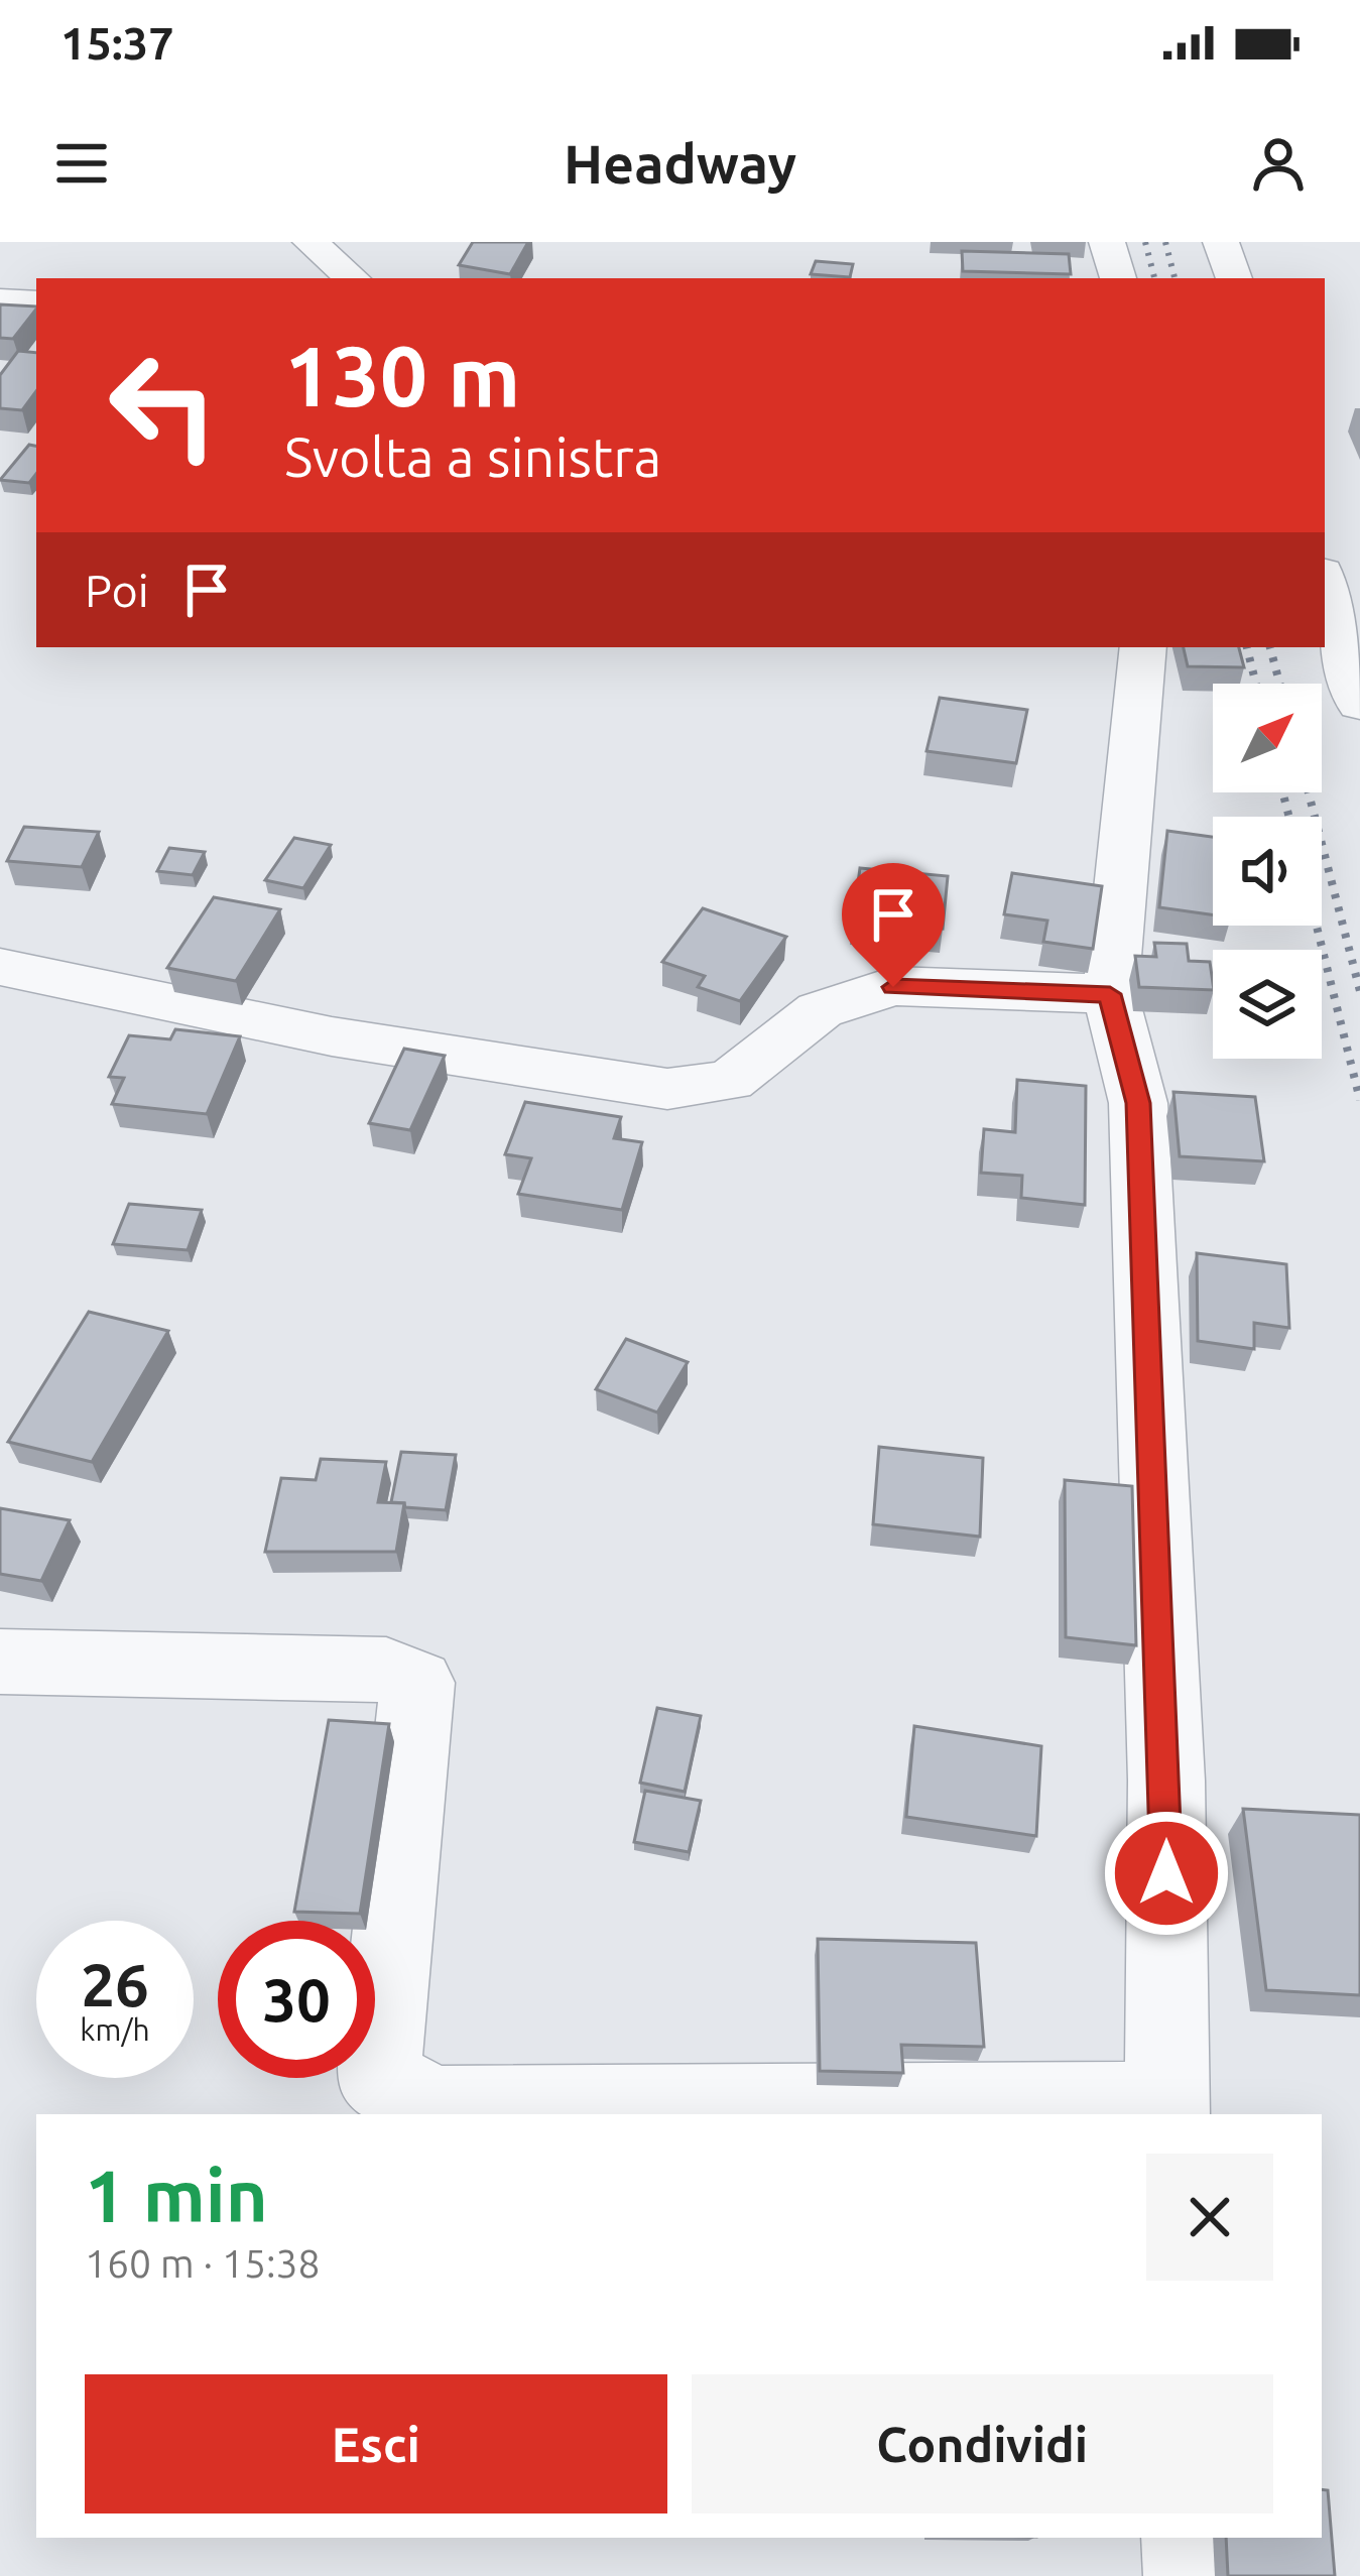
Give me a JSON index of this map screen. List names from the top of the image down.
{
  "north": "top right",
  "page": {
    "status": "15:37",
    "header": "Headway",
    "turn": ["130 m", "Svolta a sinistra"],
    "then": "Poi",
    "speed": "26 km/h",
    "limit": "30",
    "heading": ["1 min", "160 m · 15:38"],
    "buttons": ["Esci", "Condividi"]
  }
}
